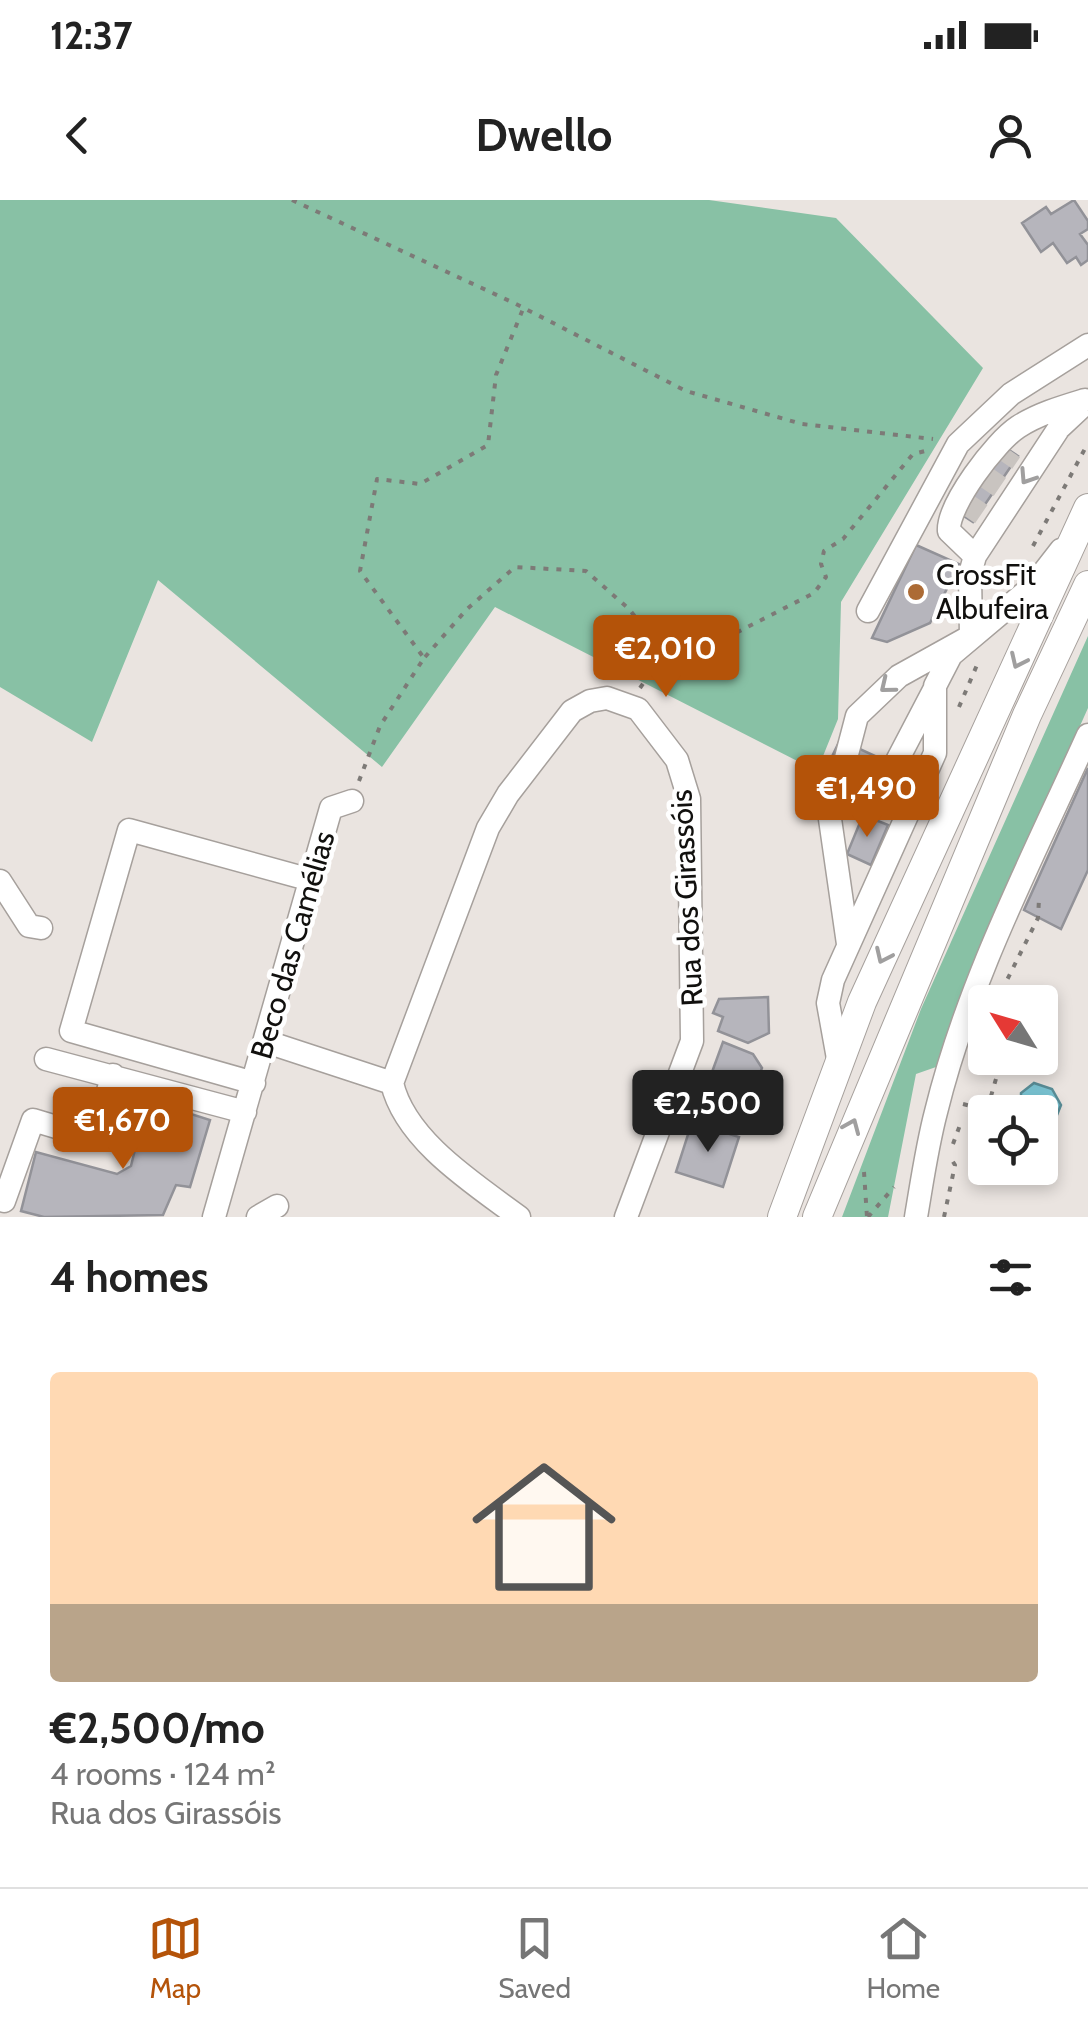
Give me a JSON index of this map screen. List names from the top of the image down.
{
  "streets": {
    "street": ["Rua dos Girassóis", "Beco das Camélias"]
  },
  "places": ["CrossFit Albufeira"],
  "north": "top left",
  "page": {
    "status": "12:37",
    "header": "Dwello",
    "price": [
      "€2,010",
      "€1,490",
      "€2,500",
      "€1,670"
    ],
    "heading": "4 homes",
    "list": [
      {
        "name": "€2,500/mo",
        "note": "4 rooms · 124 m² · Rua dos Girassóis"
      }
    ],
    "tabs": ["Map", "Saved", "Home"]
  }
}
